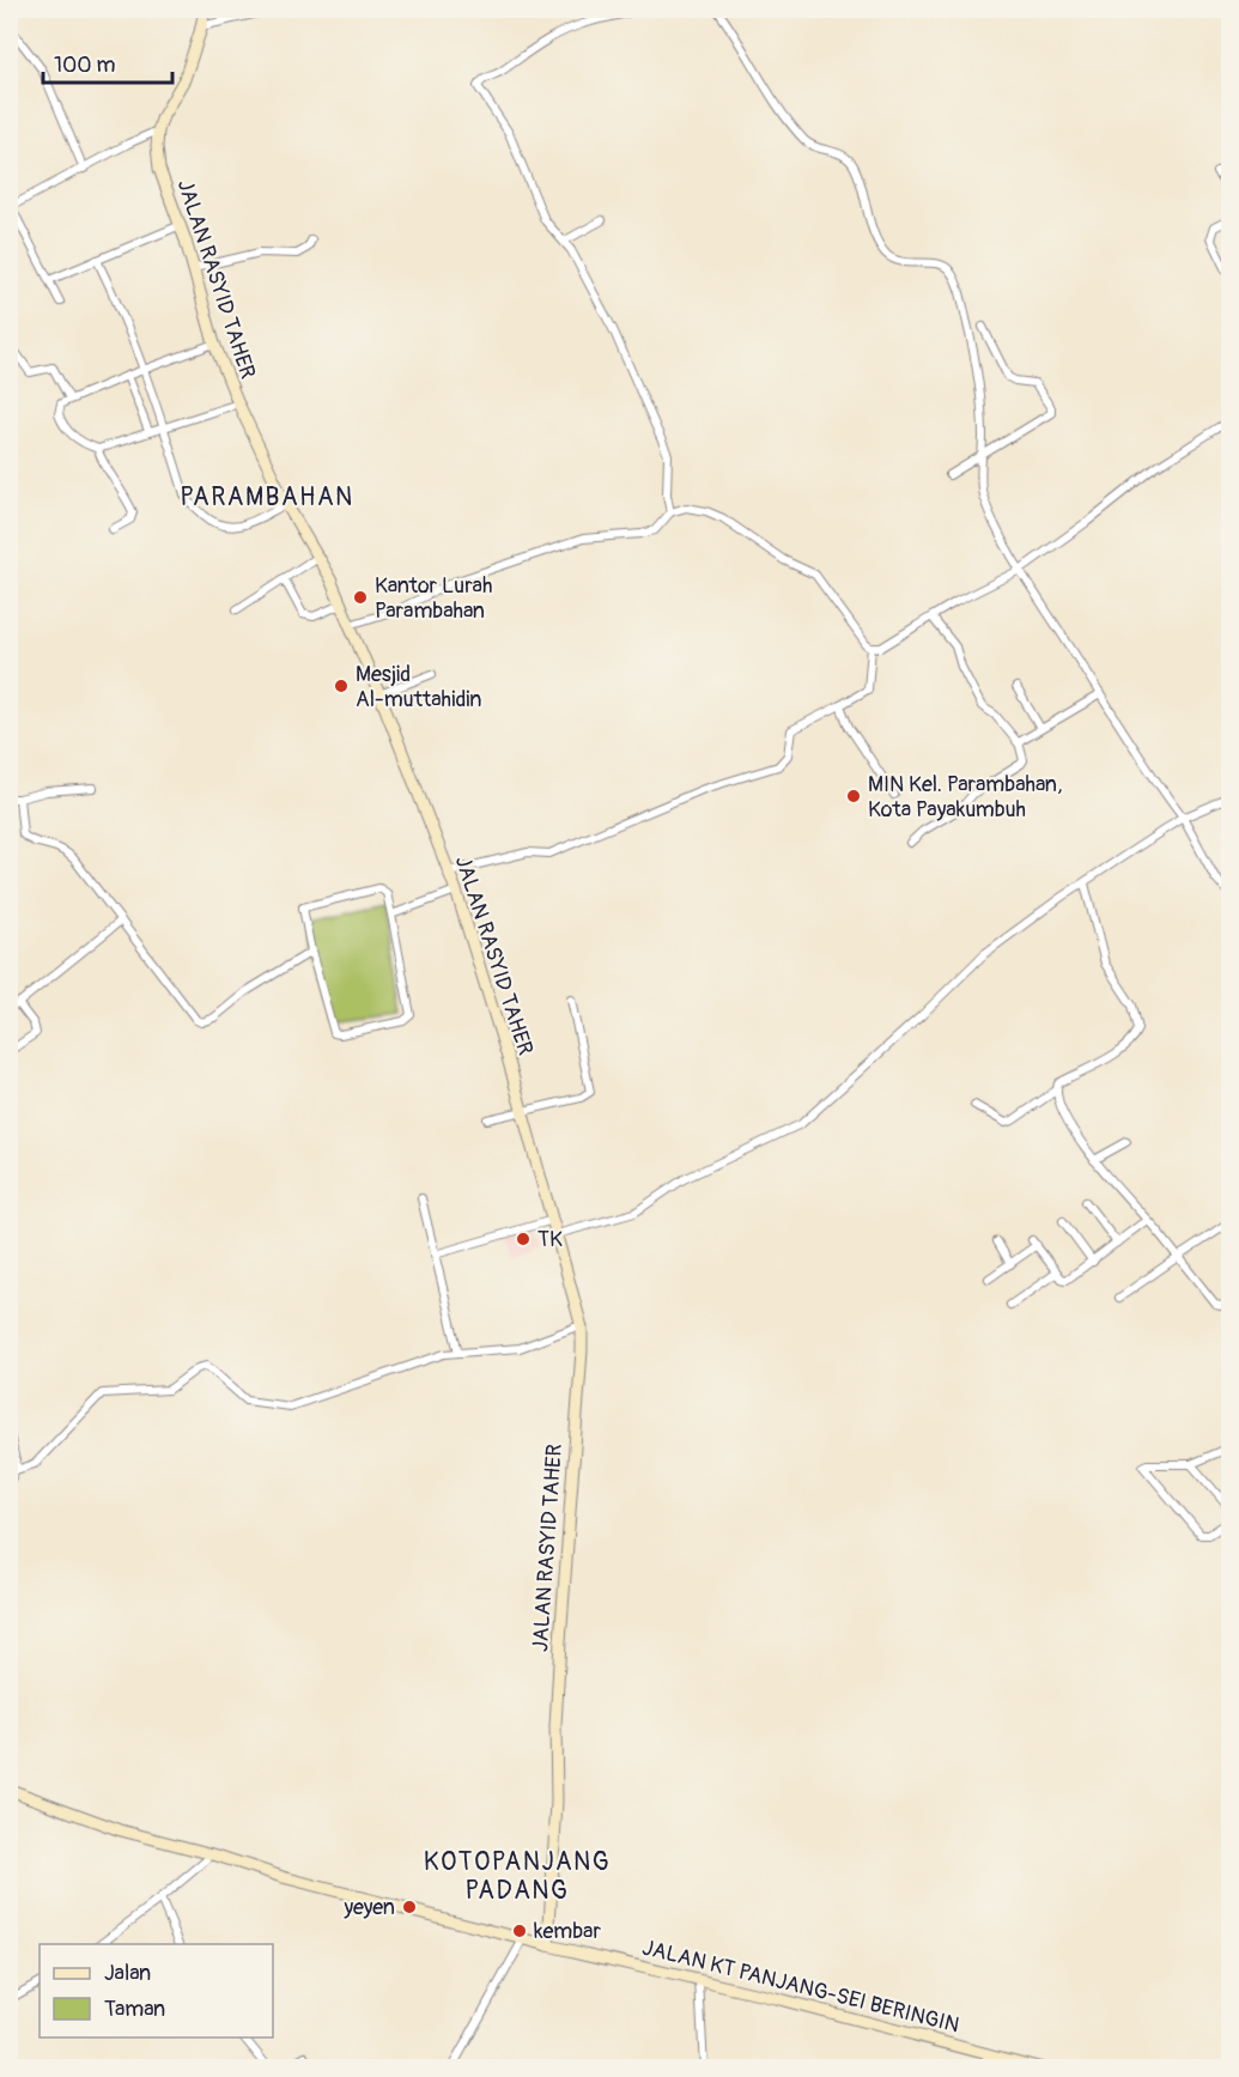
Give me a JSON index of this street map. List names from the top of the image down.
{
  "streets": {
    "street": ["JALAN RASYID TAHER", "JALAN KT PANJANG-SEI BERINGIN"]
  },
  "crossings": [
    ["JALAN RASYID TAHER", "JALAN KT PANJANG-SEI BERINGIN"]
  ],
  "districts": ["PARAMBAHAN", "KOTOPANJANG PADANG"],
  "places": [
    "Kantor Lurah Parambahan",
    "Mesjid Al-muttahidin",
    "MIN Kel. Parambahan, Kota Payakumbuh",
    "TK",
    "yeyen",
    "kembar"
  ],
  "legend": ["Jalan", "Taman"],
  "scale_bar": "100 m"
}
